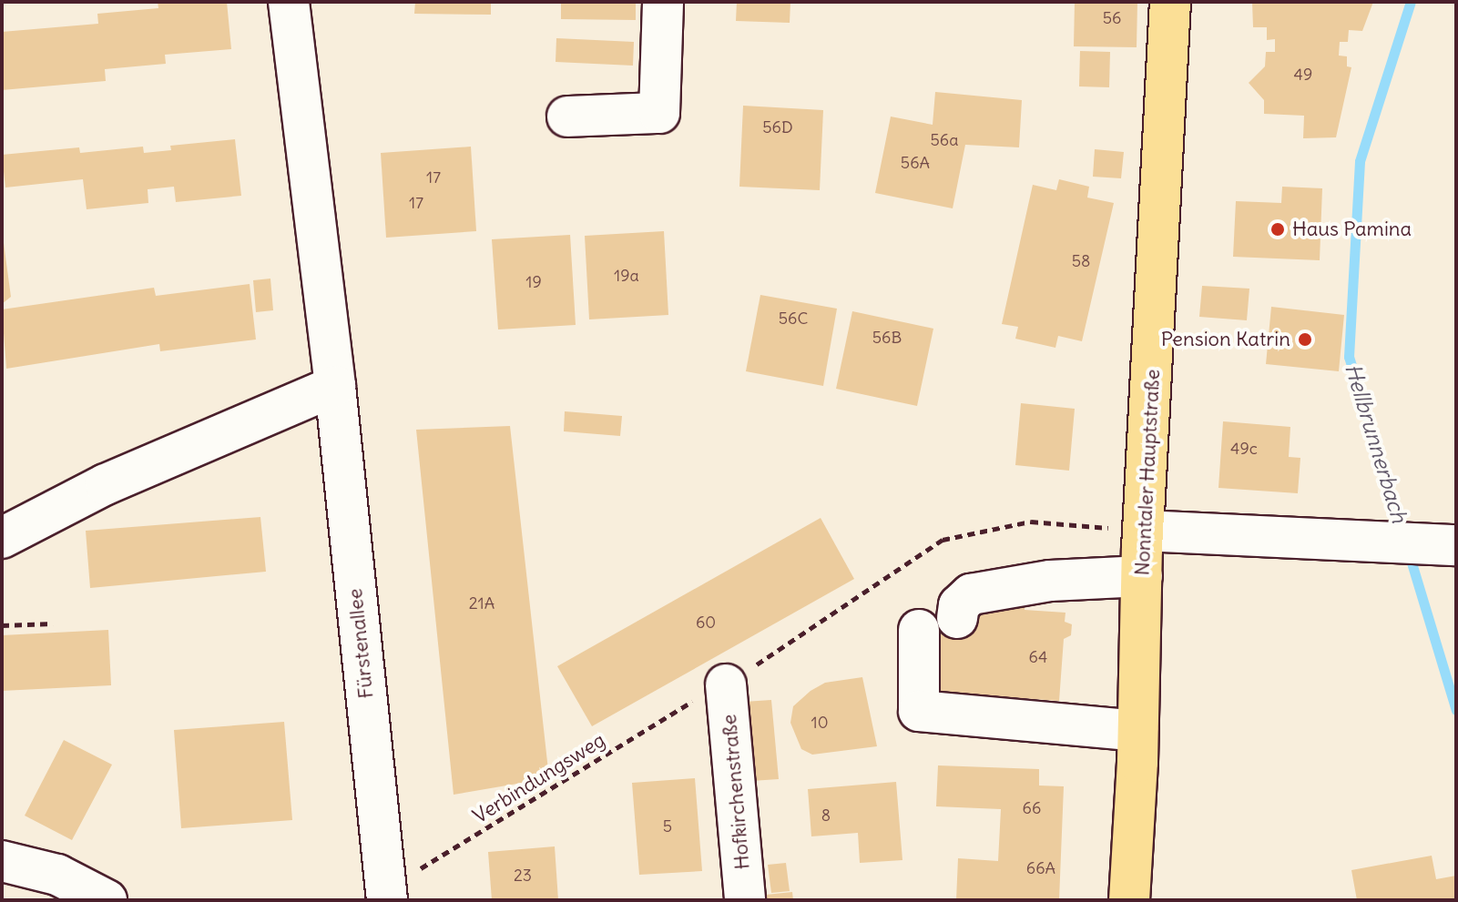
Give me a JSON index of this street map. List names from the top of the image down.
{
  "streets": {
    "main road": ["Nonntaler Hauptstraße"],
    "street": ["Fürstenallee", "Hofkirchenstraße"],
    "path": ["Verbindungsweg"]
  },
  "crossings": [
    ["Nonntaler Hauptstraße", "Verbindungsweg"],
    ["Verbindungsweg", "Hofkirchenstraße"]
  ],
  "water": ["Hellbrunnerbach"],
  "places": ["Haus Pamina", "Pension Katrin"],
  "house_numbers": [
    "56",
    "49",
    "56D",
    "56a",
    "56A",
    "17",
    "17",
    "58",
    "19a",
    "19",
    "56C",
    "56B",
    "49c",
    "21A",
    "60",
    "64",
    "10",
    "66",
    "8",
    "5",
    "66A",
    "23"
  ]
}
